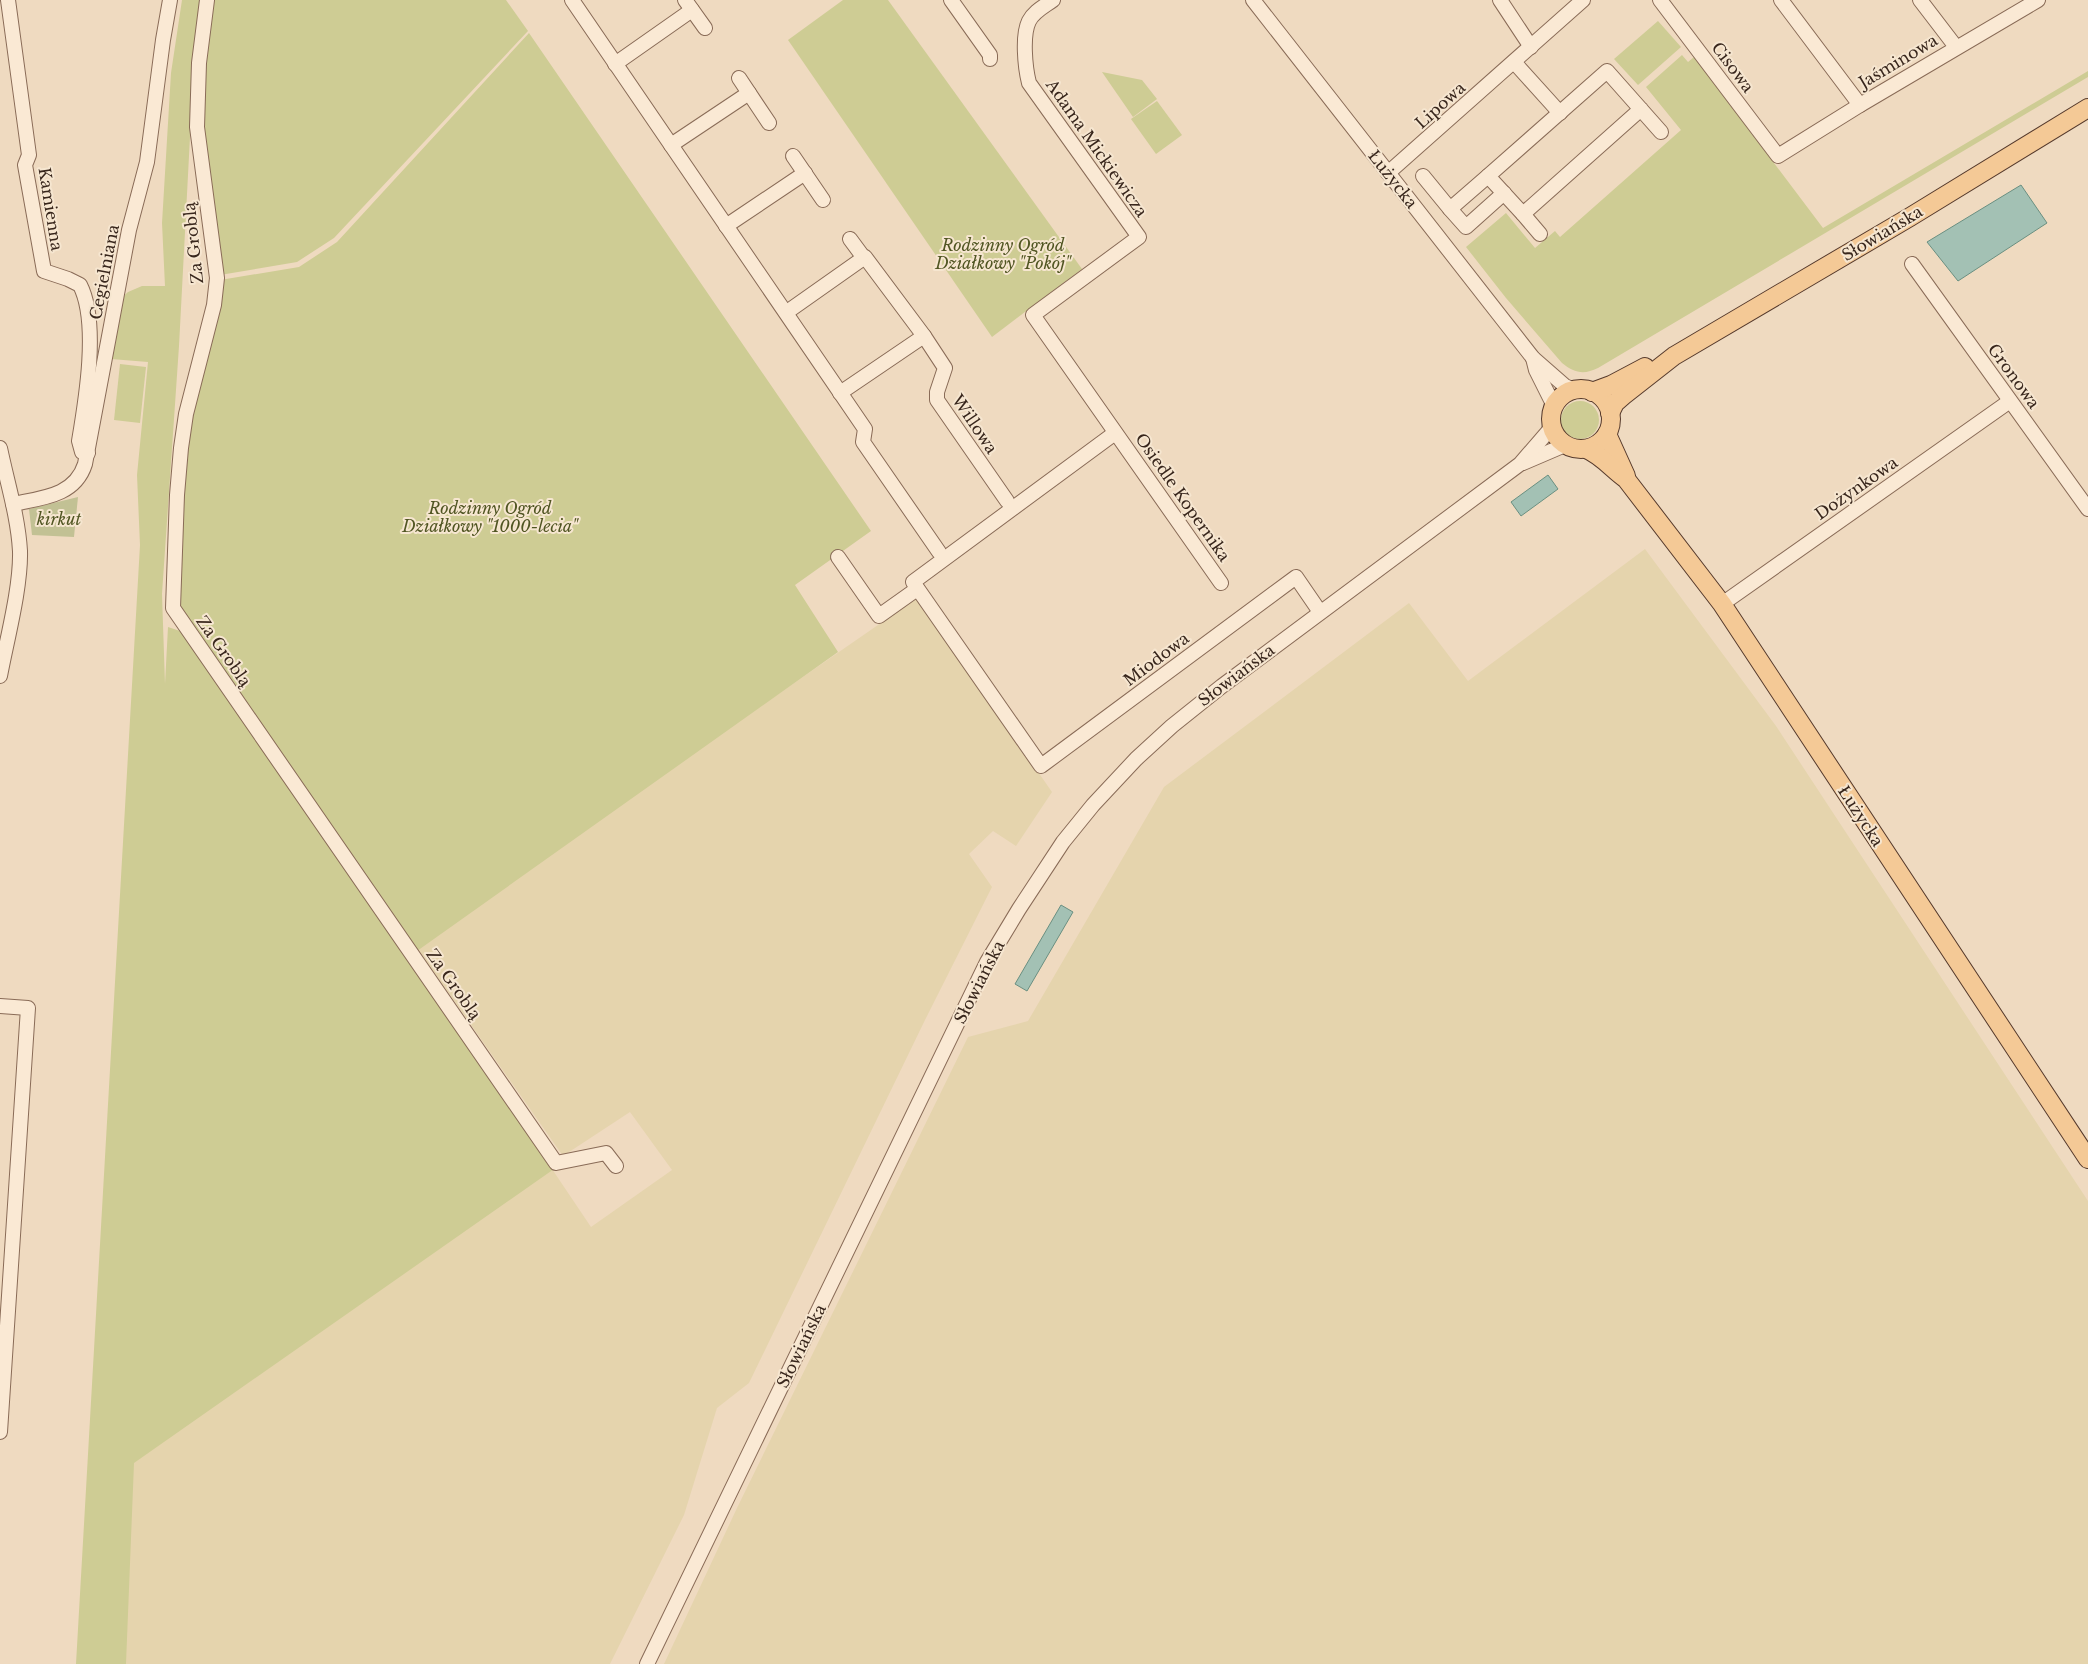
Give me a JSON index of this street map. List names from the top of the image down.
{
  "streets": {
    "main road": ["Łużycka", "Słowiańska"],
    "street": [
      "Jaśminowa",
      "Cisowa",
      "Lipowa",
      "Adama Mickiewicza",
      "Kamienna",
      "Za Groblą",
      "Cegielniana",
      "Gronowa",
      "Willowa",
      "Dożynkowa",
      "Osiedle Kopernika",
      "Miodowa"
    ]
  },
  "crossings": [
    ["Jaśminowa", "Cisowa"],
    ["Lipowa", "Łużycka"],
    ["Adama Mickiewicza", "Osiedle Kopernika"],
    ["Łużycka", "Słowiańska"],
    ["Łużycka", "Dożynkowa"],
    ["Kamienna", "Cegielniana"],
    ["Słowiańska", "Miodowa"],
    ["Gronowa", "Dożynkowa"],
    ["Osiedle Kopernika", "Miodowa"]
  ],
  "parks": ["Rodzinny Ogród Działkowy \"Pokój\"", "Rodzinny Ogród Działkowy \"1000-lecia\"", "kirkut"]
}
